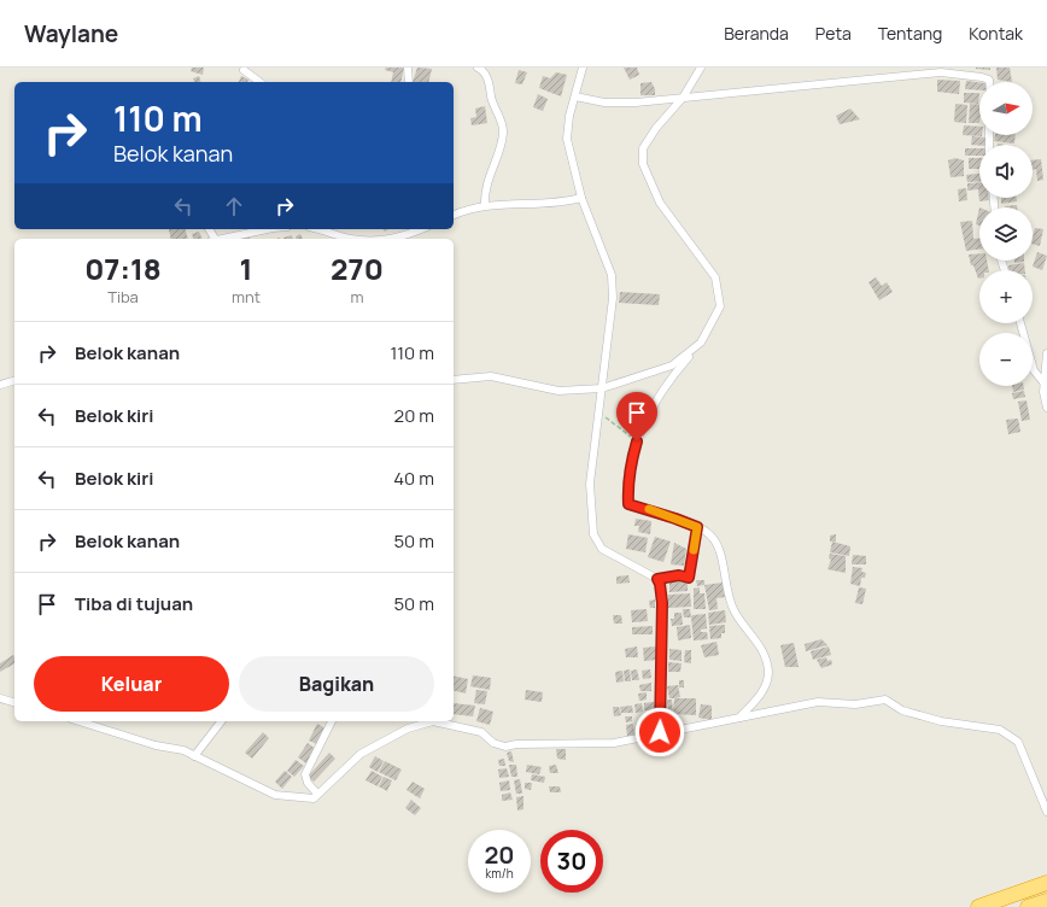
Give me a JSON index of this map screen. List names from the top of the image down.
{
  "north": "right",
  "page": {
    "header": "Waylane",
    "nav": [
      "Beranda",
      "Peta",
      "Tentang",
      "Kontak"
    ],
    "map_buttons": ["+", "−"],
    "turn": ["110 m", "Belok kanan"],
    "eta": [
      "07:18",
      "Tiba",
      "1",
      "mnt",
      "270",
      "m"
    ],
    "list": [
      {
        "name": "Belok kanan",
        "value": "110 m"
      },
      {
        "name": "Belok kiri",
        "value": "20 m"
      },
      {
        "name": "Belok kiri",
        "value": "40 m"
      },
      {
        "name": "Belok kanan",
        "value": "50 m"
      },
      {
        "name": "Tiba di tujuan",
        "value": "50 m"
      }
    ],
    "buttons": ["Keluar", "Bagikan"],
    "speed": "20 km/h",
    "limit": "30"
  }
}
